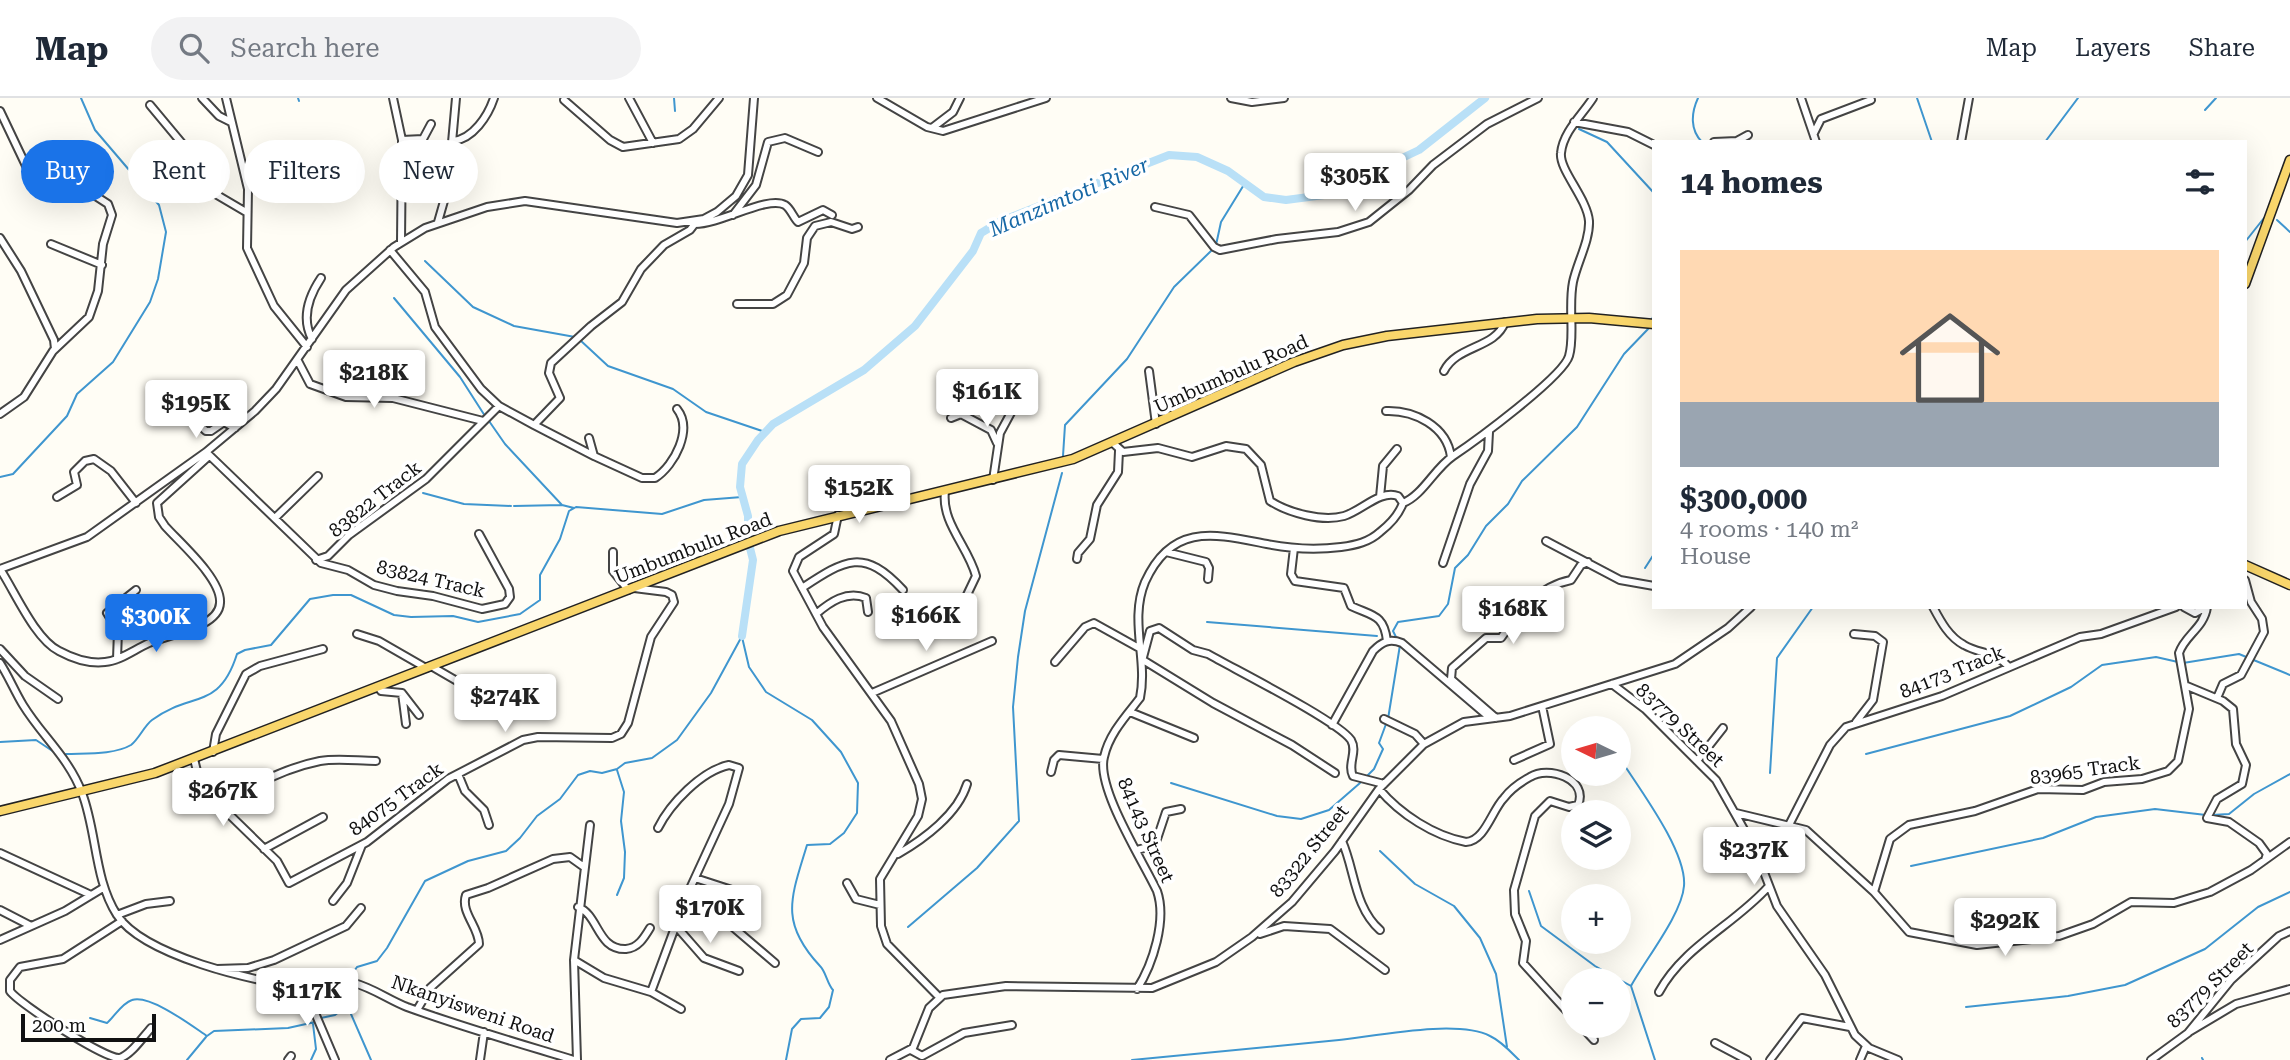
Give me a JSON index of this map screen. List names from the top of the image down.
{
  "streets": {
    "main road": ["Umbumbulu Road"],
    "street": [
      "83822 Track",
      "83824 Track",
      "84173 Track",
      "83779 Street",
      "83965 Track",
      "84075 Track",
      "84143 Street",
      "83322 Street",
      "Nkanyisweni Road"
    ]
  },
  "crossings": [
    ["Umbumbulu Road", "84075 Track"],
    ["Umbumbulu Road", "84143 Street"],
    ["Umbumbulu Road", "Nkanyisweni Road"],
    ["83822 Track", "83824 Track"],
    ["83779 Street", "83322 Street"],
    ["84143 Street", "83322 Street"]
  ],
  "water": ["Manzimtoti River"],
  "scale_bar": "200 m",
  "north": "left",
  "page": {
    "header": "Map",
    "search": "Search here",
    "nav": ["Map", "Layers", "Share"],
    "chip": [
      "Buy",
      "Rent",
      "Filters",
      "New"
    ],
    "heading": "14 homes",
    "price": [
      "$305K",
      "$218K",
      "$161K",
      "$195K",
      "$152K",
      "$168K",
      "$166K",
      "$300K",
      "$274K",
      "$267K",
      "$237K",
      "$170K",
      "$292K",
      "$117K"
    ],
    "list": [
      {
        "name": "$300,000",
        "note": "4 rooms · 140 m² · House"
      }
    ],
    "map_buttons": ["+", "−"],
    "scale": "200 m"
  }
}
